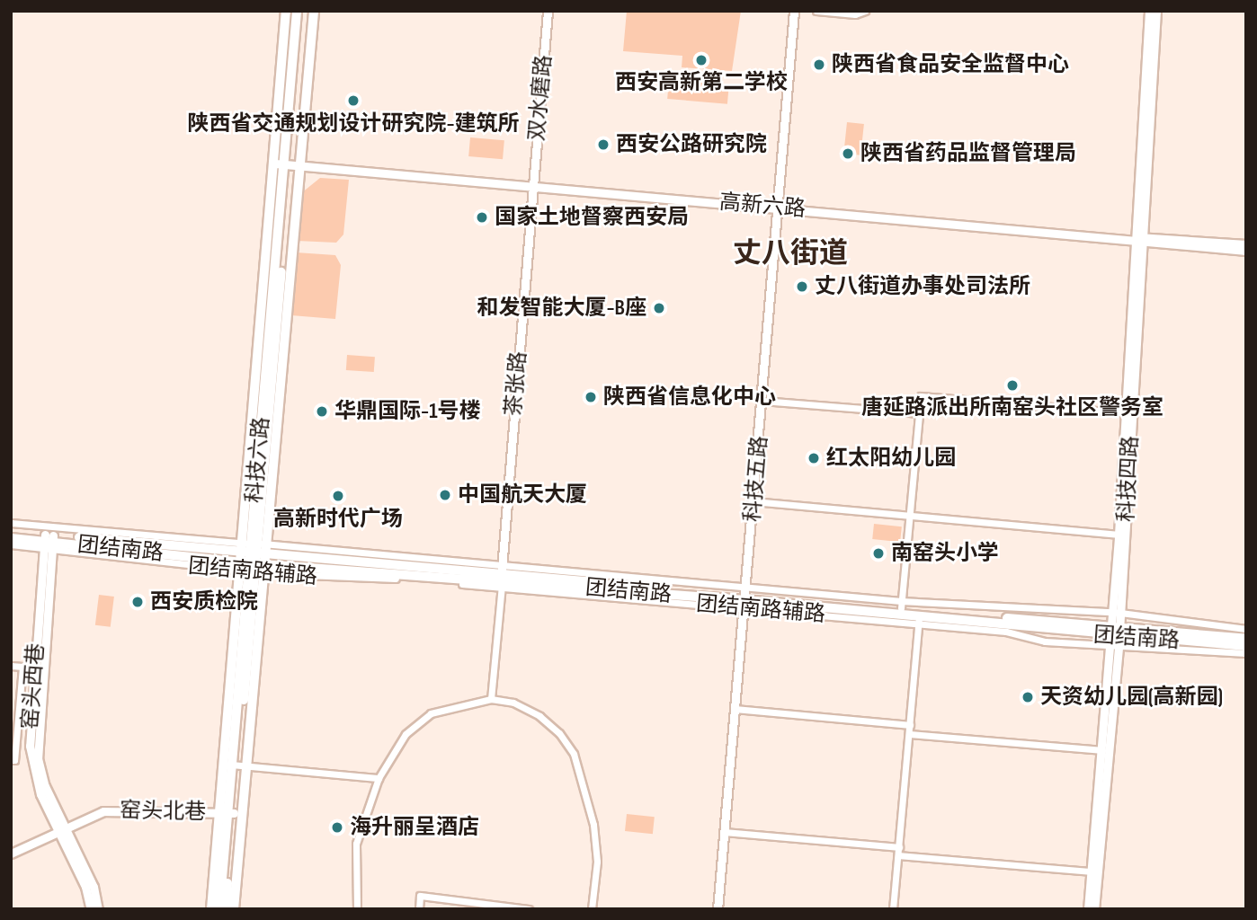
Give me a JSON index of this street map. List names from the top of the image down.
{
  "streets": {
    "main road": ["科技六路", "团结南路"],
    "street": [
      "双水磨路",
      "高新六路",
      "茶张路",
      "科技五路",
      "科技四路",
      "团结南路辅路",
      "窑头西巷",
      "窑头北巷"
    ]
  },
  "crossings": [
    ["双水磨路", "高新六路"],
    ["双水磨路", "茶张路"],
    ["高新六路", "茶张路"],
    ["高新六路", "科技六路"],
    ["高新六路", "科技五路"],
    ["高新六路", "科技四路"],
    ["茶张路", "团结南路"],
    ["茶张路", "团结南路辅路"],
    ["科技六路", "团结南路"],
    ["科技六路", "团结南路辅路"],
    ["科技六路", "窑头北巷"],
    ["科技五路", "团结南路"],
    ["科技五路", "团结南路辅路"],
    ["科技四路", "团结南路"],
    ["团结南路", "团结南路辅路"],
    ["团结南路", "窑头西巷"],
    ["团结南路辅路", "窑头西巷"],
    ["窑头西巷", "窑头北巷"]
  ],
  "districts": ["丈八街道"],
  "places": [
    "西安高新第二学校",
    "陕西省食品安全监督中心",
    "陕西省交通规划设计研究院-建筑所",
    "西安公路研究院",
    "陕西省药品监督管理局",
    "国家土地督察西安局",
    "丈八街道办事处司法所",
    "和发智能大厦-B座",
    "唐延路派出所南窑头社区警务室",
    "陕西省信息化中心",
    "华鼎国际-1号楼",
    "红太阳幼儿园",
    "中国航天大厦",
    "高新时代广场",
    "南窑头小学",
    "西安质检院",
    "天资幼儿园(高新园)",
    "海升丽呈酒店"
  ]
}
